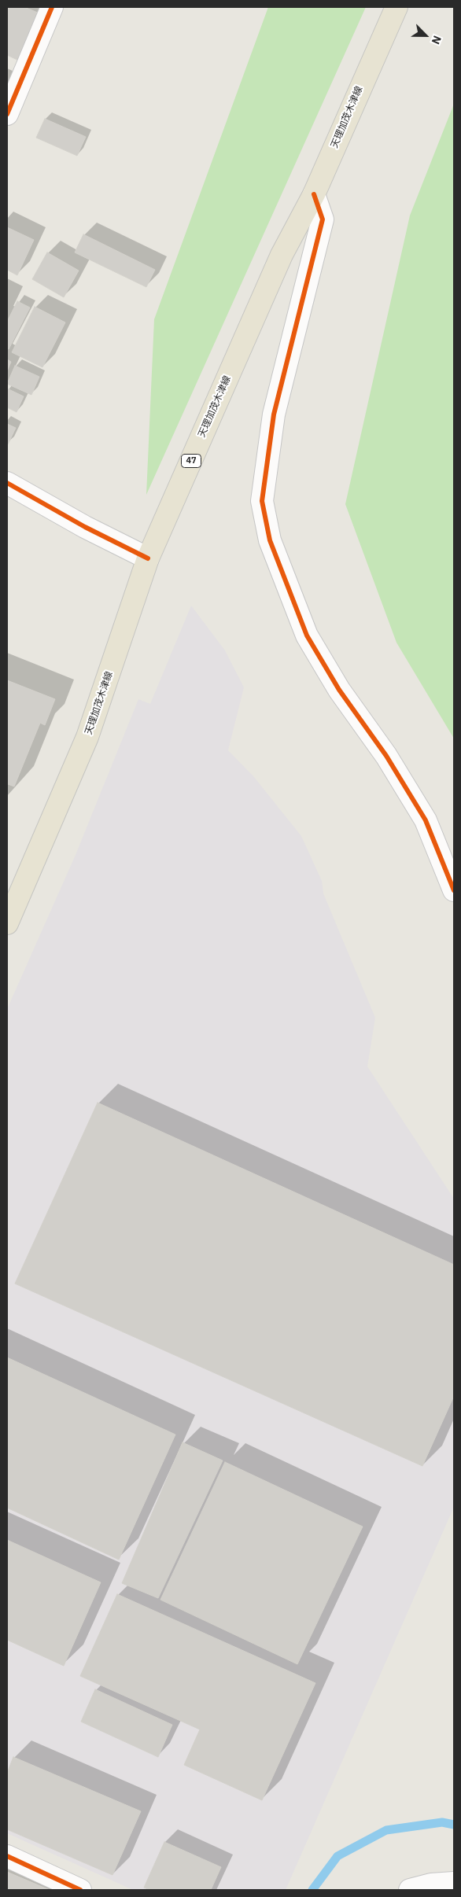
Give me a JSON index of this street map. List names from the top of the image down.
{
  "streets": {
    "main road": ["天理加茂木津線", "47"]
  },
  "north": "bottom right"
}
